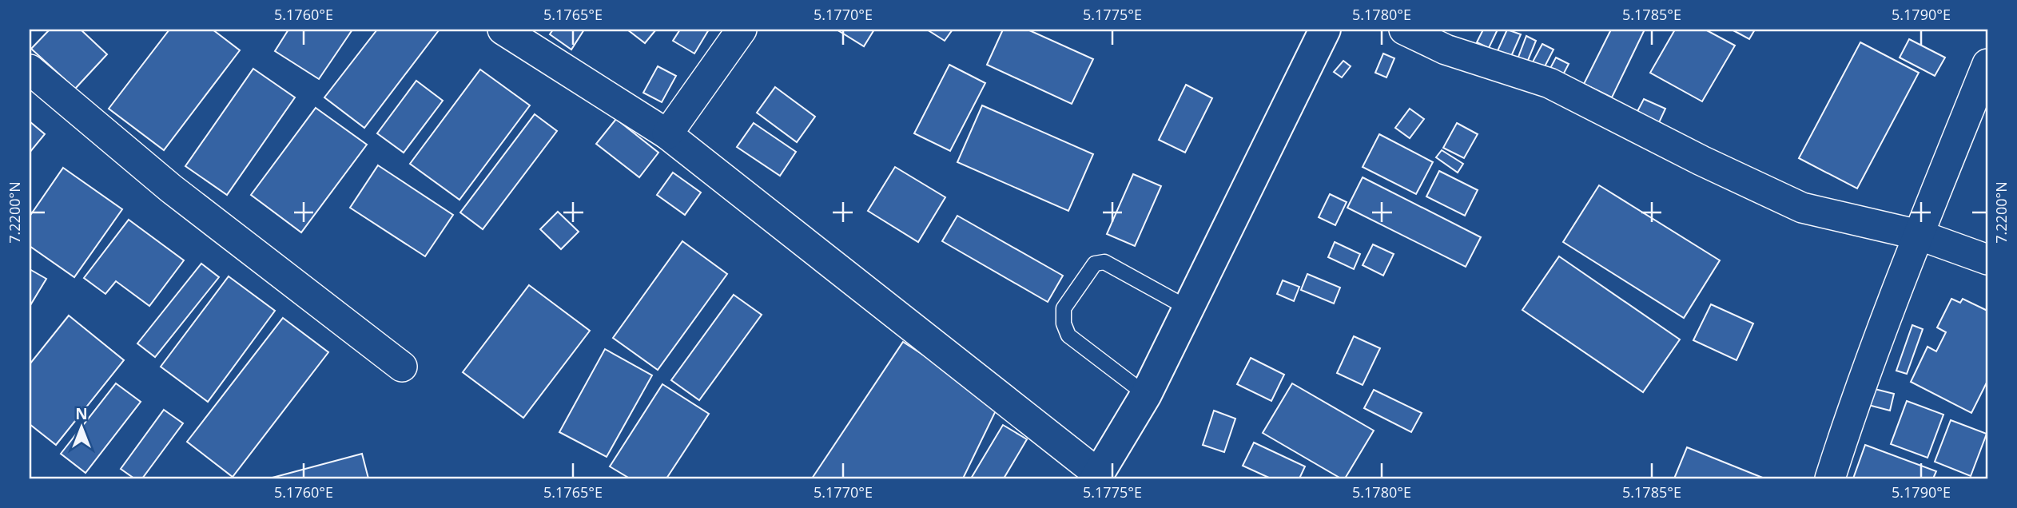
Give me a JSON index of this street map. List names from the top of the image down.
{
  "north": "top",
  "coordinates": [
    "5.1760°E",
    "5.1765°E",
    "5.1770°E",
    "5.1775°E",
    "5.1780°E",
    "5.1785°E",
    "5.1790°E",
    "7.2200°N"
  ]
}
